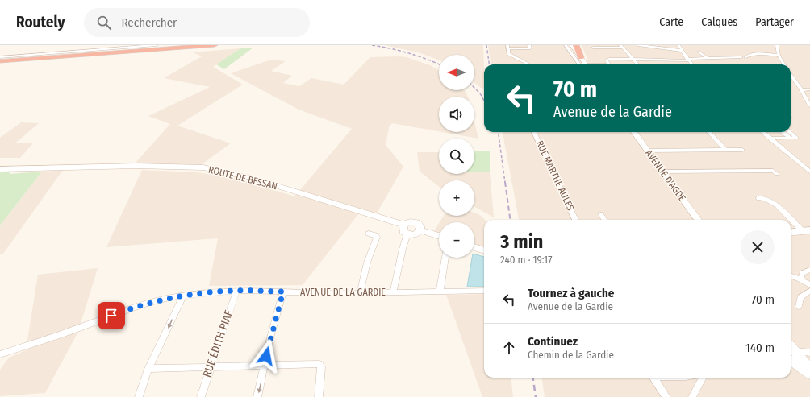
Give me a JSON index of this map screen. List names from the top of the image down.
{
  "streets": {
    "street": [
      "RUE MARTHE AULES",
      "AVENUE D'AGDE",
      "ROUTE DE BESSAN",
      "AVENUE DE LA GARDIE",
      "RUE ÉDITH PIAF"
    ]
  },
  "crossings": [
    ["AVENUE DE LA GARDIE", "RUE ÉDITH PIAF"]
  ],
  "north": "left",
  "page": {
    "header": "Routely",
    "search": "Rechercher",
    "nav": ["Carte", "Calques", "Partager"],
    "map_buttons": ["+", "−"],
    "turn": ["70 m", "Avenue de la Gardie"],
    "heading": ["3 min", "240 m · 19:17"],
    "list": [
      {
        "name": "Tournez à gauche",
        "note": "Avenue de la Gardie",
        "value": "70 m"
      },
      {
        "name": "Continuez",
        "note": "Chemin de la Gardie",
        "value": "140 m"
      }
    ]
  }
}
